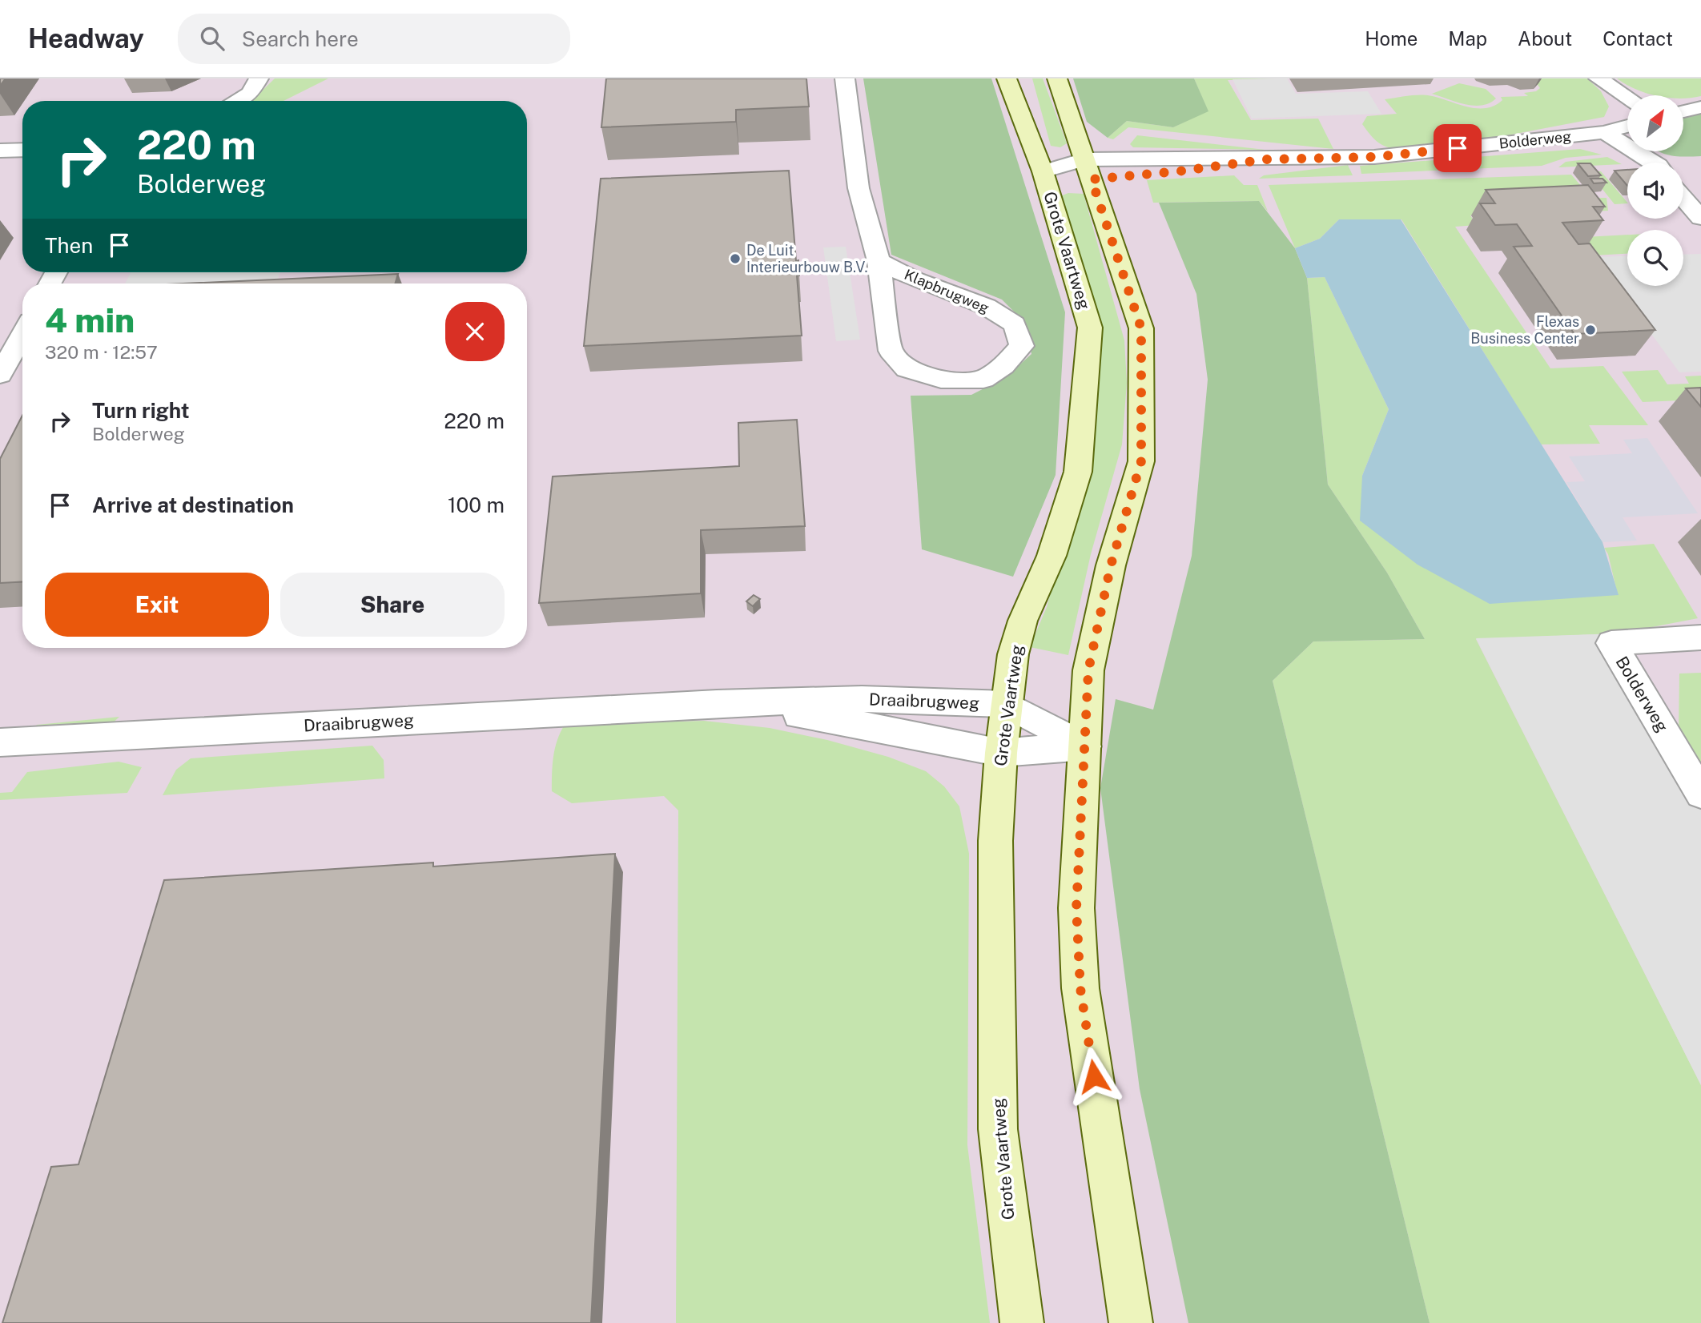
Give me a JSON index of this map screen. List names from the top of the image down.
{
  "streets": {
    "main road": ["Grote Vaartweg"],
    "street": ["Bolderweg", "Klapbrugweg", "Draaibrugweg"]
  },
  "crossings": [
    ["Bolderweg", "Grote Vaartweg"],
    ["Grote Vaartweg", "Draaibrugweg"]
  ],
  "places": ["De Luit Interieurbouw B.V.", "Flexas Business Center"],
  "north": "top right",
  "page": {
    "header": "Headway",
    "search": "Search here",
    "nav": [
      "Home",
      "Map",
      "About",
      "Contact"
    ],
    "turn": ["220 m", "Bolderweg"],
    "then": "Then",
    "heading": ["4 min", "320 m · 12:57"],
    "list": [
      {
        "name": "Turn right",
        "note": "Bolderweg",
        "value": "220 m"
      },
      {
        "name": "Arrive at destination",
        "value": "100 m"
      }
    ],
    "buttons": ["Exit", "Share"]
  }
}
